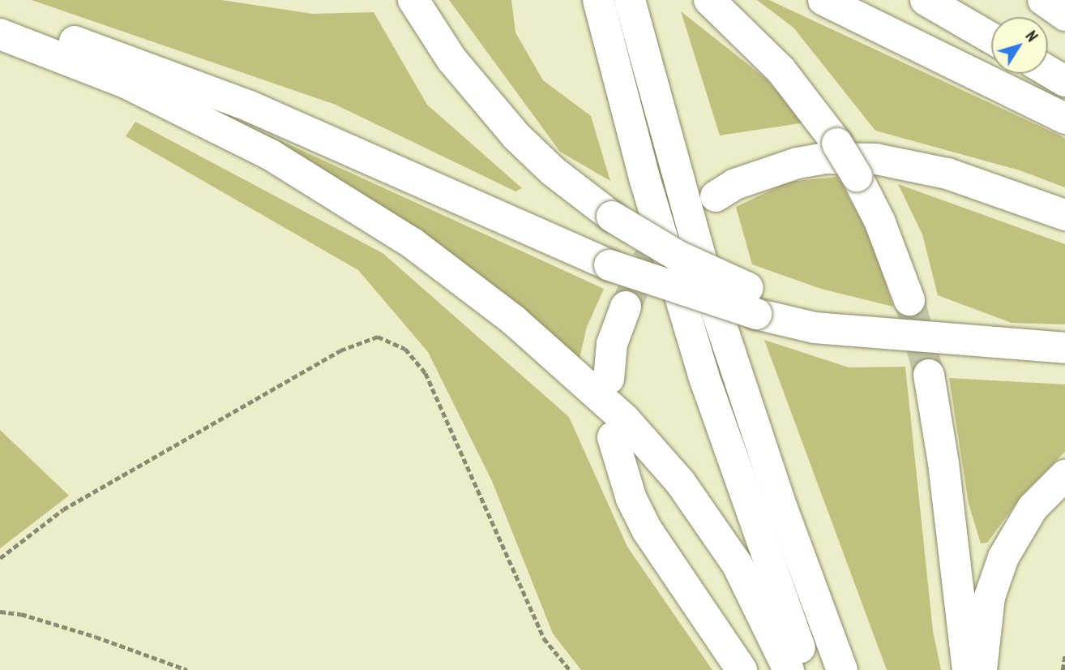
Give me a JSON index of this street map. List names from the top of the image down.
{
  "north": "top right"
}
